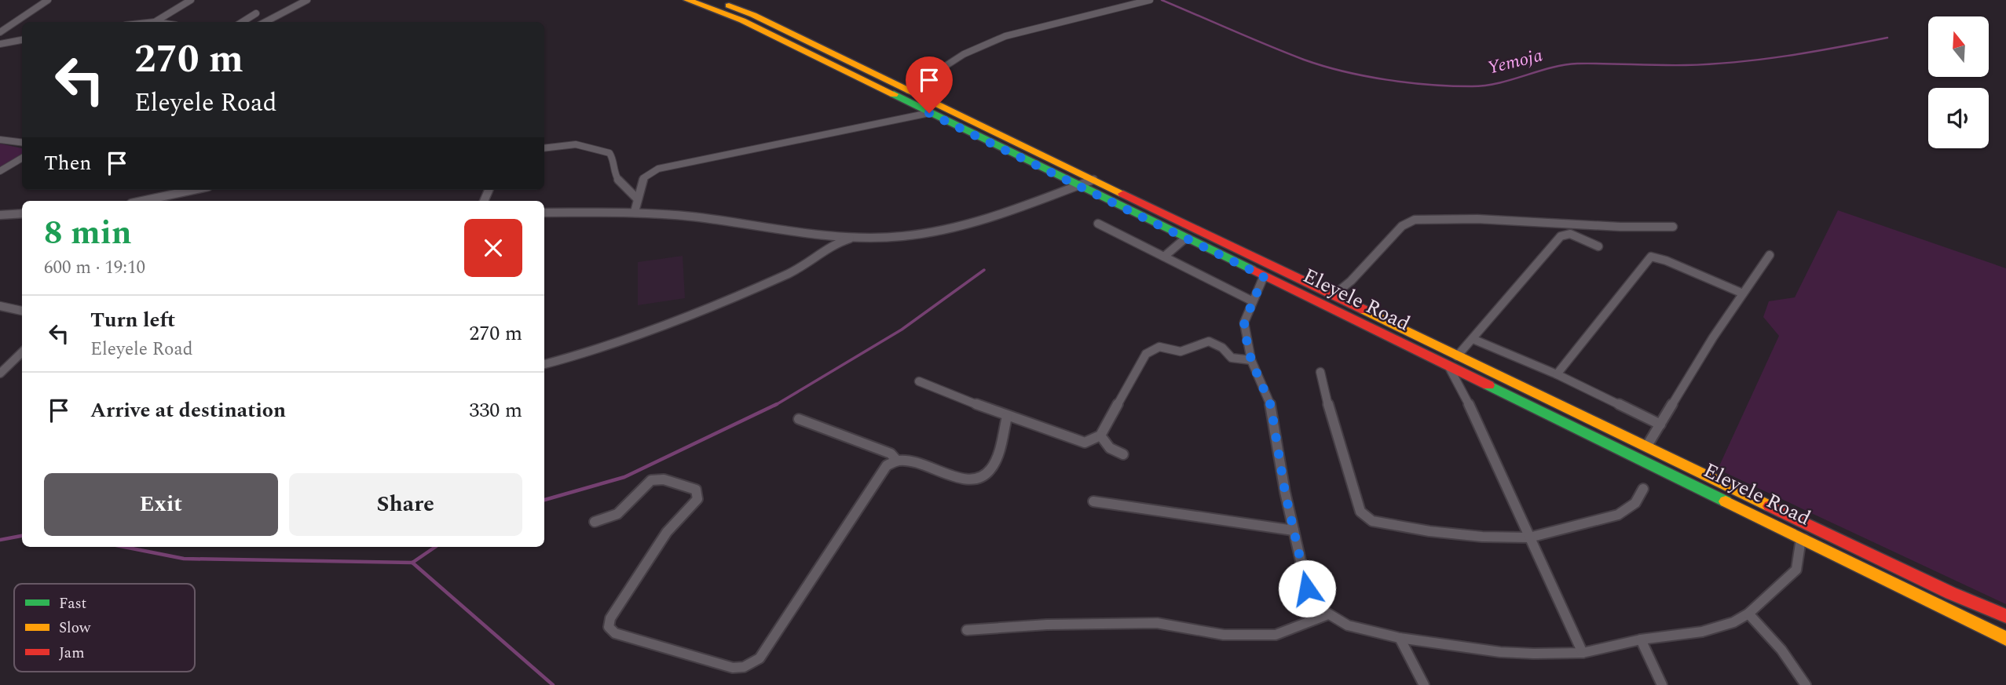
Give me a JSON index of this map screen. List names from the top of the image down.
{
  "streets": {
    "main road": ["Eleyele Road"]
  },
  "water": ["Yemoja"],
  "legend": ["Fast", "Slow", "Jam"],
  "north": "top",
  "page": {
    "turn": ["270 m", "Eleyele Road"],
    "then": "Then",
    "heading": ["8 min", "600 m · 19:10"],
    "list": [
      {
        "name": "Turn left",
        "note": "Eleyele Road",
        "value": "270 m"
      },
      {
        "name": "Arrive at destination",
        "value": "330 m"
      }
    ],
    "buttons": ["Exit", "Share"]
  }
}
